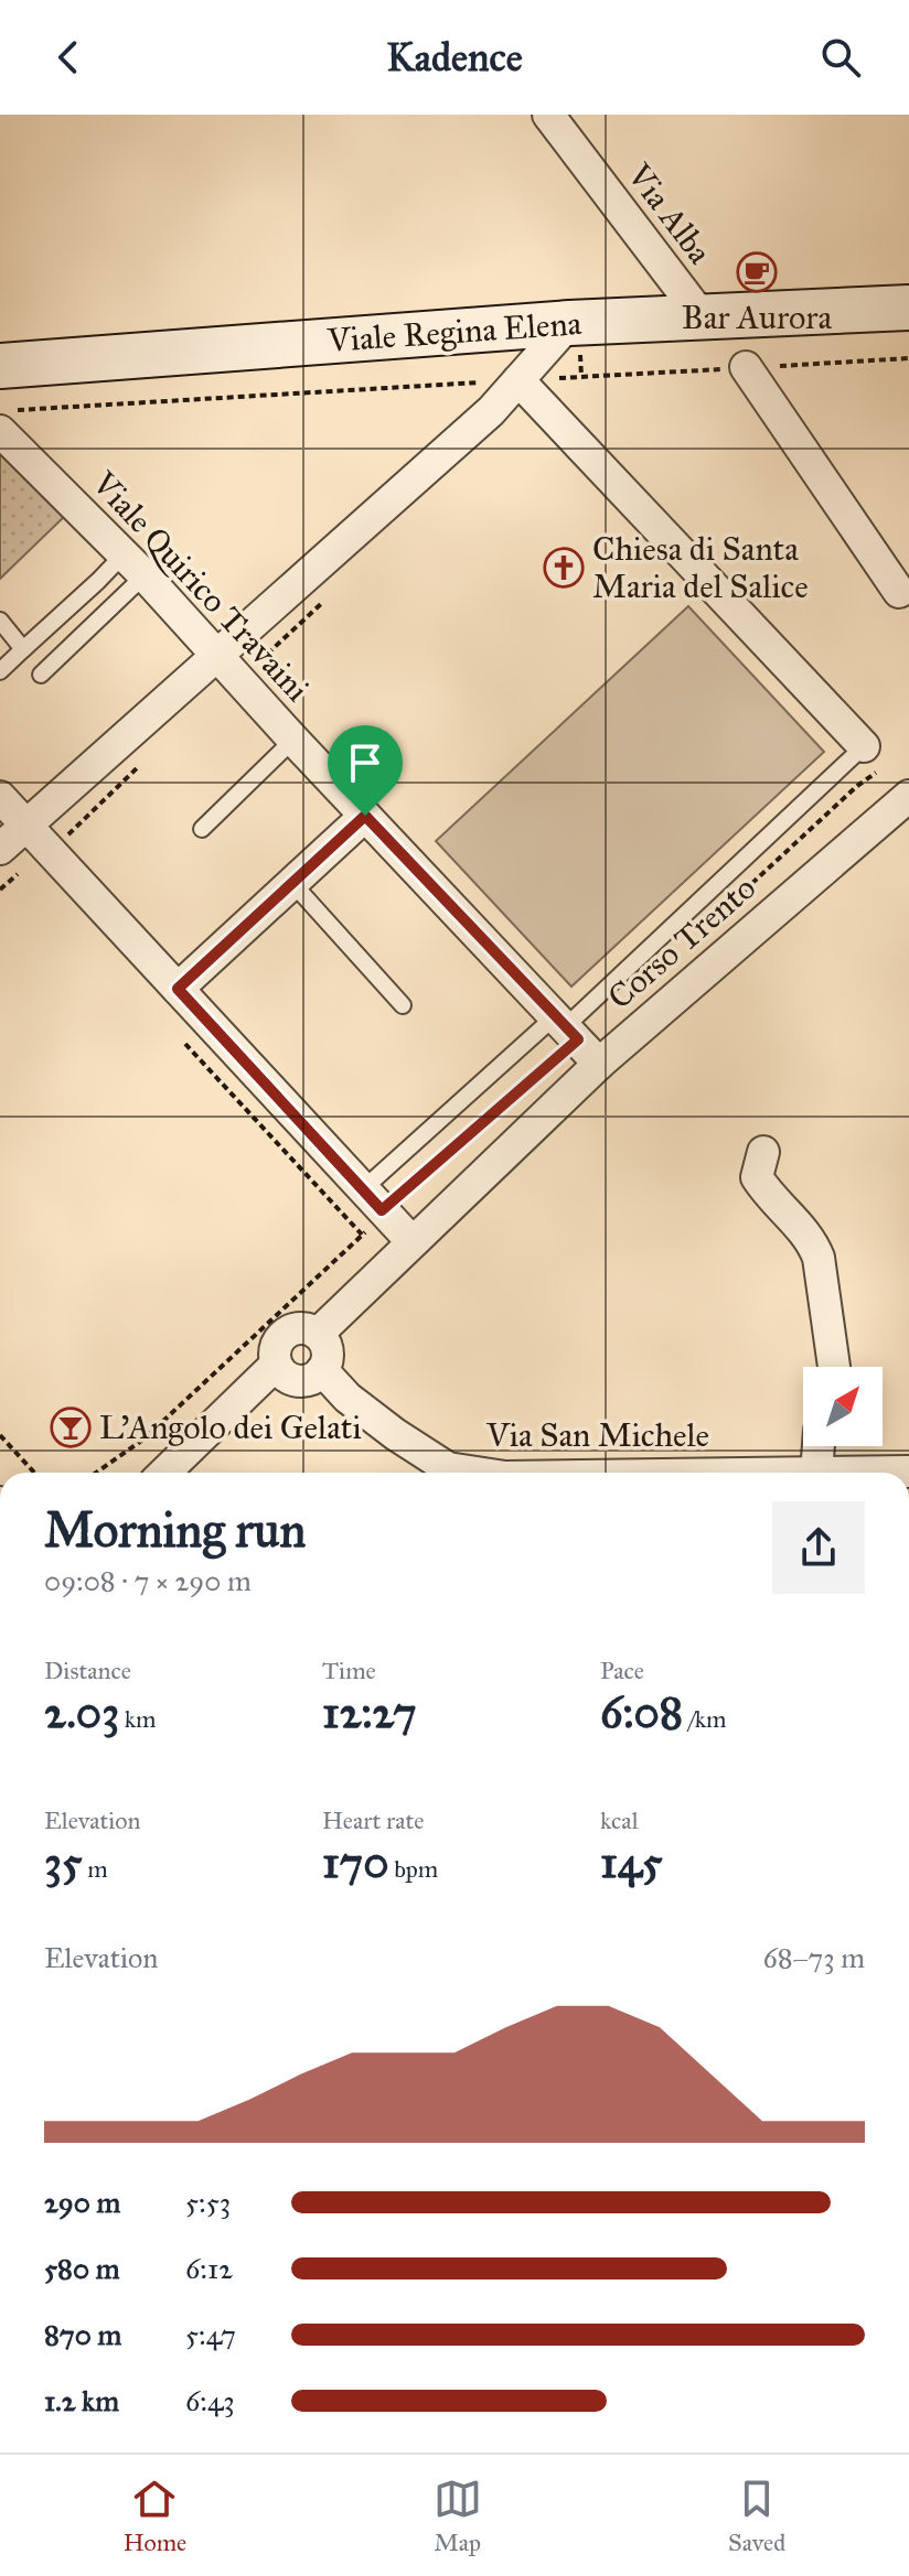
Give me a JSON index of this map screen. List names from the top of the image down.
{
  "streets": {
    "main road": ["Viale Regina Elena"],
    "street": [
      "Via Alba",
      "Viale Quirico Travaini",
      "Corso Trento",
      "Via San Michele"
    ]
  },
  "crossings": [
    ["Via Alba", "Viale Regina Elena"],
    ["Viale Quirico Travaini", "Corso Trento"],
    ["Corso Trento", "Via San Michele"]
  ],
  "places": {
    "cafe": ["Bar Aurora"],
    "church": ["Chiesa di Santa Maria del Salice"],
    "bar": ["L'Angolo dei Gelati"]
  },
  "north": "top right",
  "page": {
    "header": "Kadence",
    "heading": ["Morning run", "09:08 · 7 × 290 m"],
    "stats": [
      ["Distance", "2.03 km"],
      ["Time", "12:27"],
      ["Pace", "6:08 /km"],
      ["Elevation", "35 m"],
      ["Heart rate", "170 bpm"],
      ["kcal", "145"]
    ],
    "chart": ["Elevation", "68–73 m"],
    "list": [
      {
        "name": "290 m",
        "note": "5:53"
      },
      {
        "name": "580 m",
        "note": "6:12"
      },
      {
        "name": "870 m",
        "note": "5:47"
      },
      {
        "name": "1.2 km",
        "note": "6:43"
      }
    ],
    "tabs": ["Home", "Map", "Saved"]
  }
}
